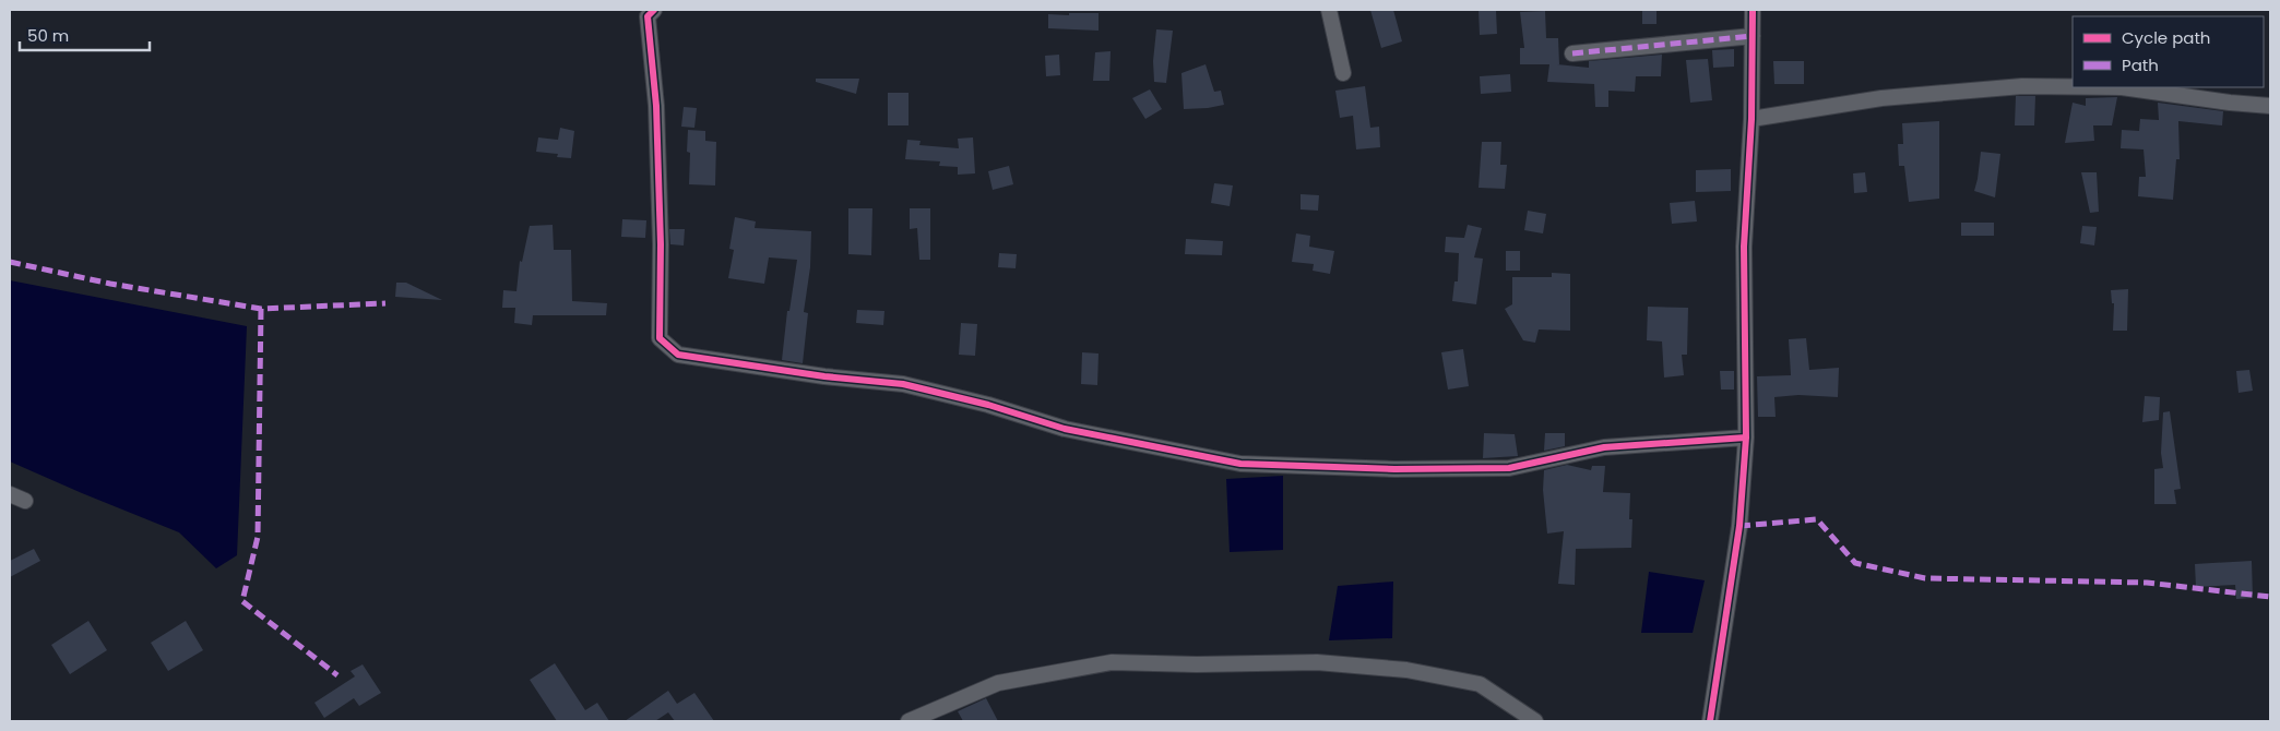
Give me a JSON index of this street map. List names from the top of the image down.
{
  "legend": ["Cycle path", "Path"],
  "scale_bar": "50 m"
}
